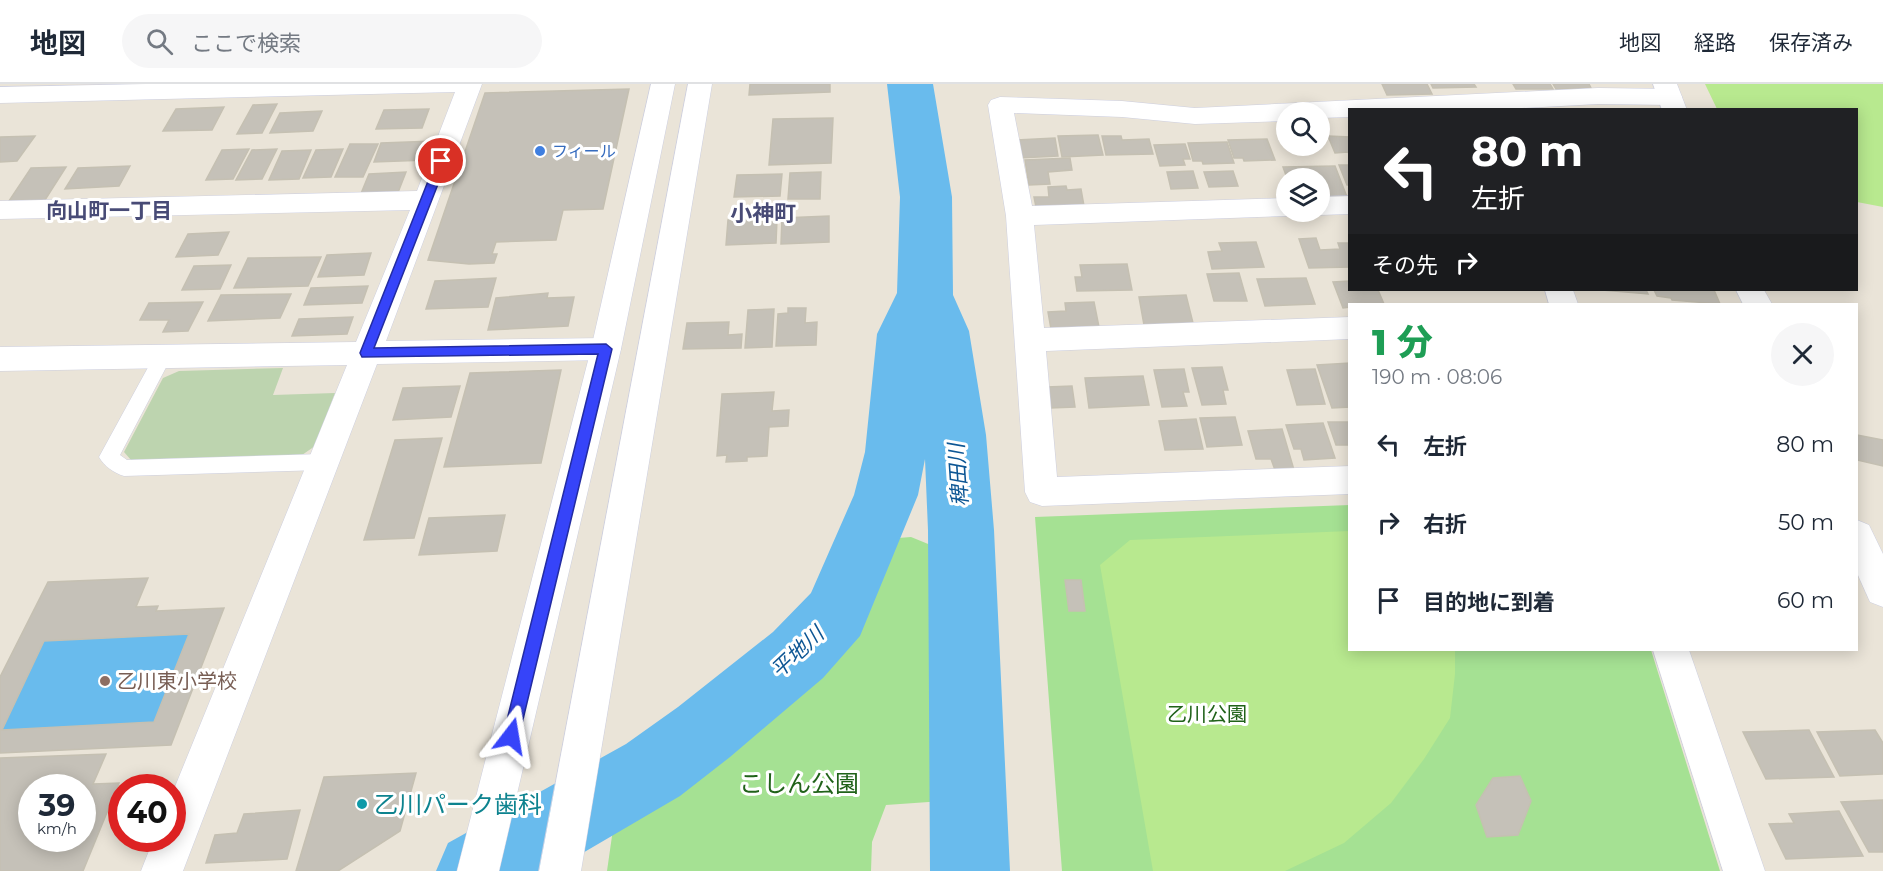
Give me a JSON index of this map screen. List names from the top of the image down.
{
  "districts": ["向山町一丁目", "小神町"],
  "water": ["稗田川", "平地川"],
  "parks": ["乙川公園", "こしん公園"],
  "places": ["フィール", "乙川東小学校", "乙川パーク歯科"],
  "page": {
    "header": "地図",
    "search": "ここで検索",
    "nav": ["地図", "経路", "保存済み"],
    "turn": ["80 m", "左折"],
    "then": "その先",
    "heading": ["1 分", "190 m · 08:06"],
    "list": [
      {
        "name": "左折",
        "value": "80 m"
      },
      {
        "name": "右折",
        "value": "50 m"
      },
      {
        "name": "目的地に到着",
        "value": "60 m"
      }
    ],
    "speed": "39 km/h",
    "limit": "40"
  }
}
